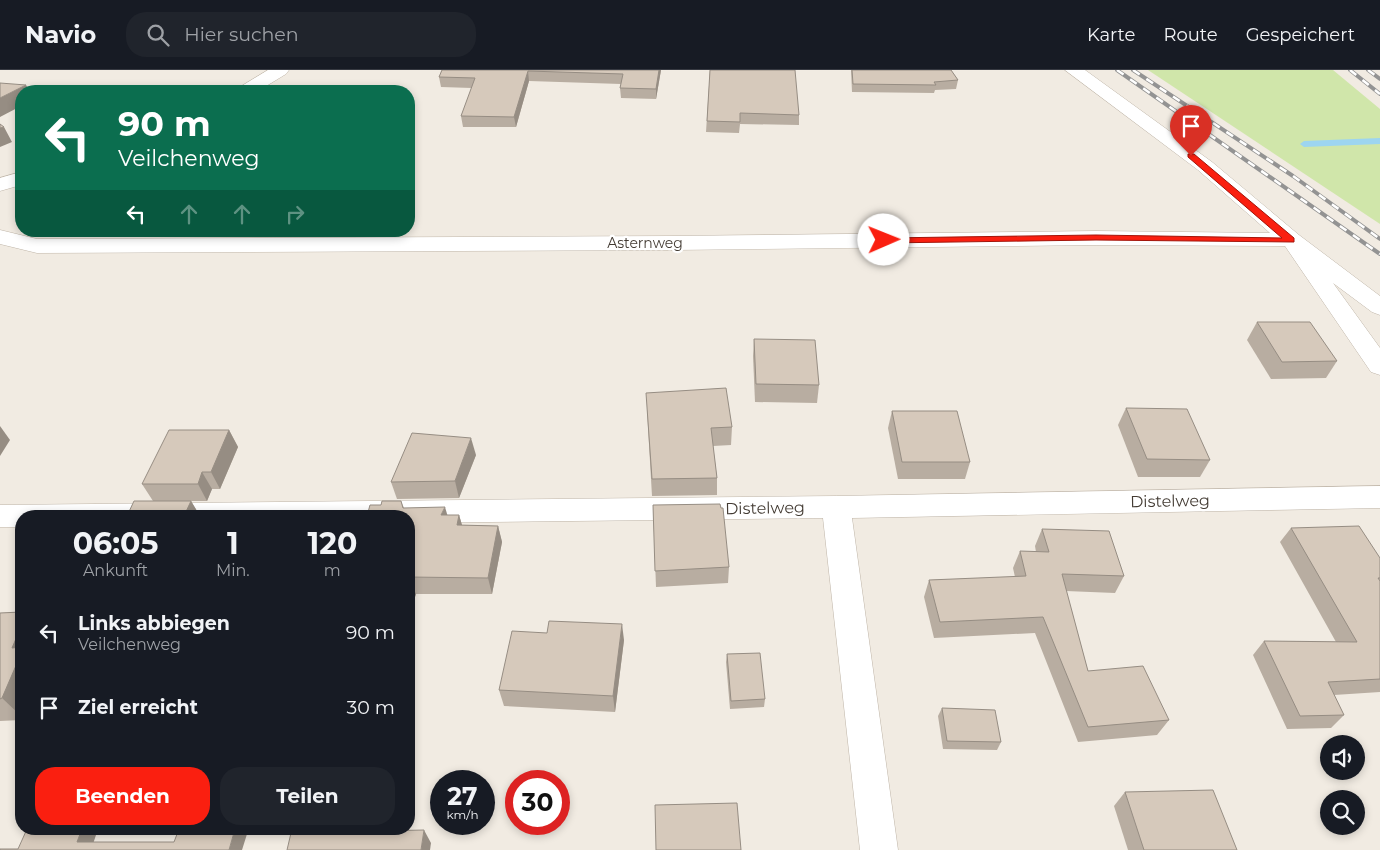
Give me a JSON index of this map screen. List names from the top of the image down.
{
  "streets": {
    "street": ["Asternweg", "Distelweg"]
  },
  "page": {
    "header": "Navio",
    "search": "Hier suchen",
    "nav": ["Karte", "Route", "Gespeichert"],
    "turn": ["90 m", "Veilchenweg"],
    "eta": [
      "06:05",
      "Ankunft",
      "1",
      "Min.",
      "120",
      "m"
    ],
    "list": [
      {
        "name": "Links abbiegen",
        "note": "Veilchenweg",
        "value": "90 m"
      },
      {
        "name": "Ziel erreicht",
        "value": "30 m"
      }
    ],
    "buttons": ["Beenden", "Teilen"],
    "speed": "27 km/h",
    "limit": "30"
  }
}
